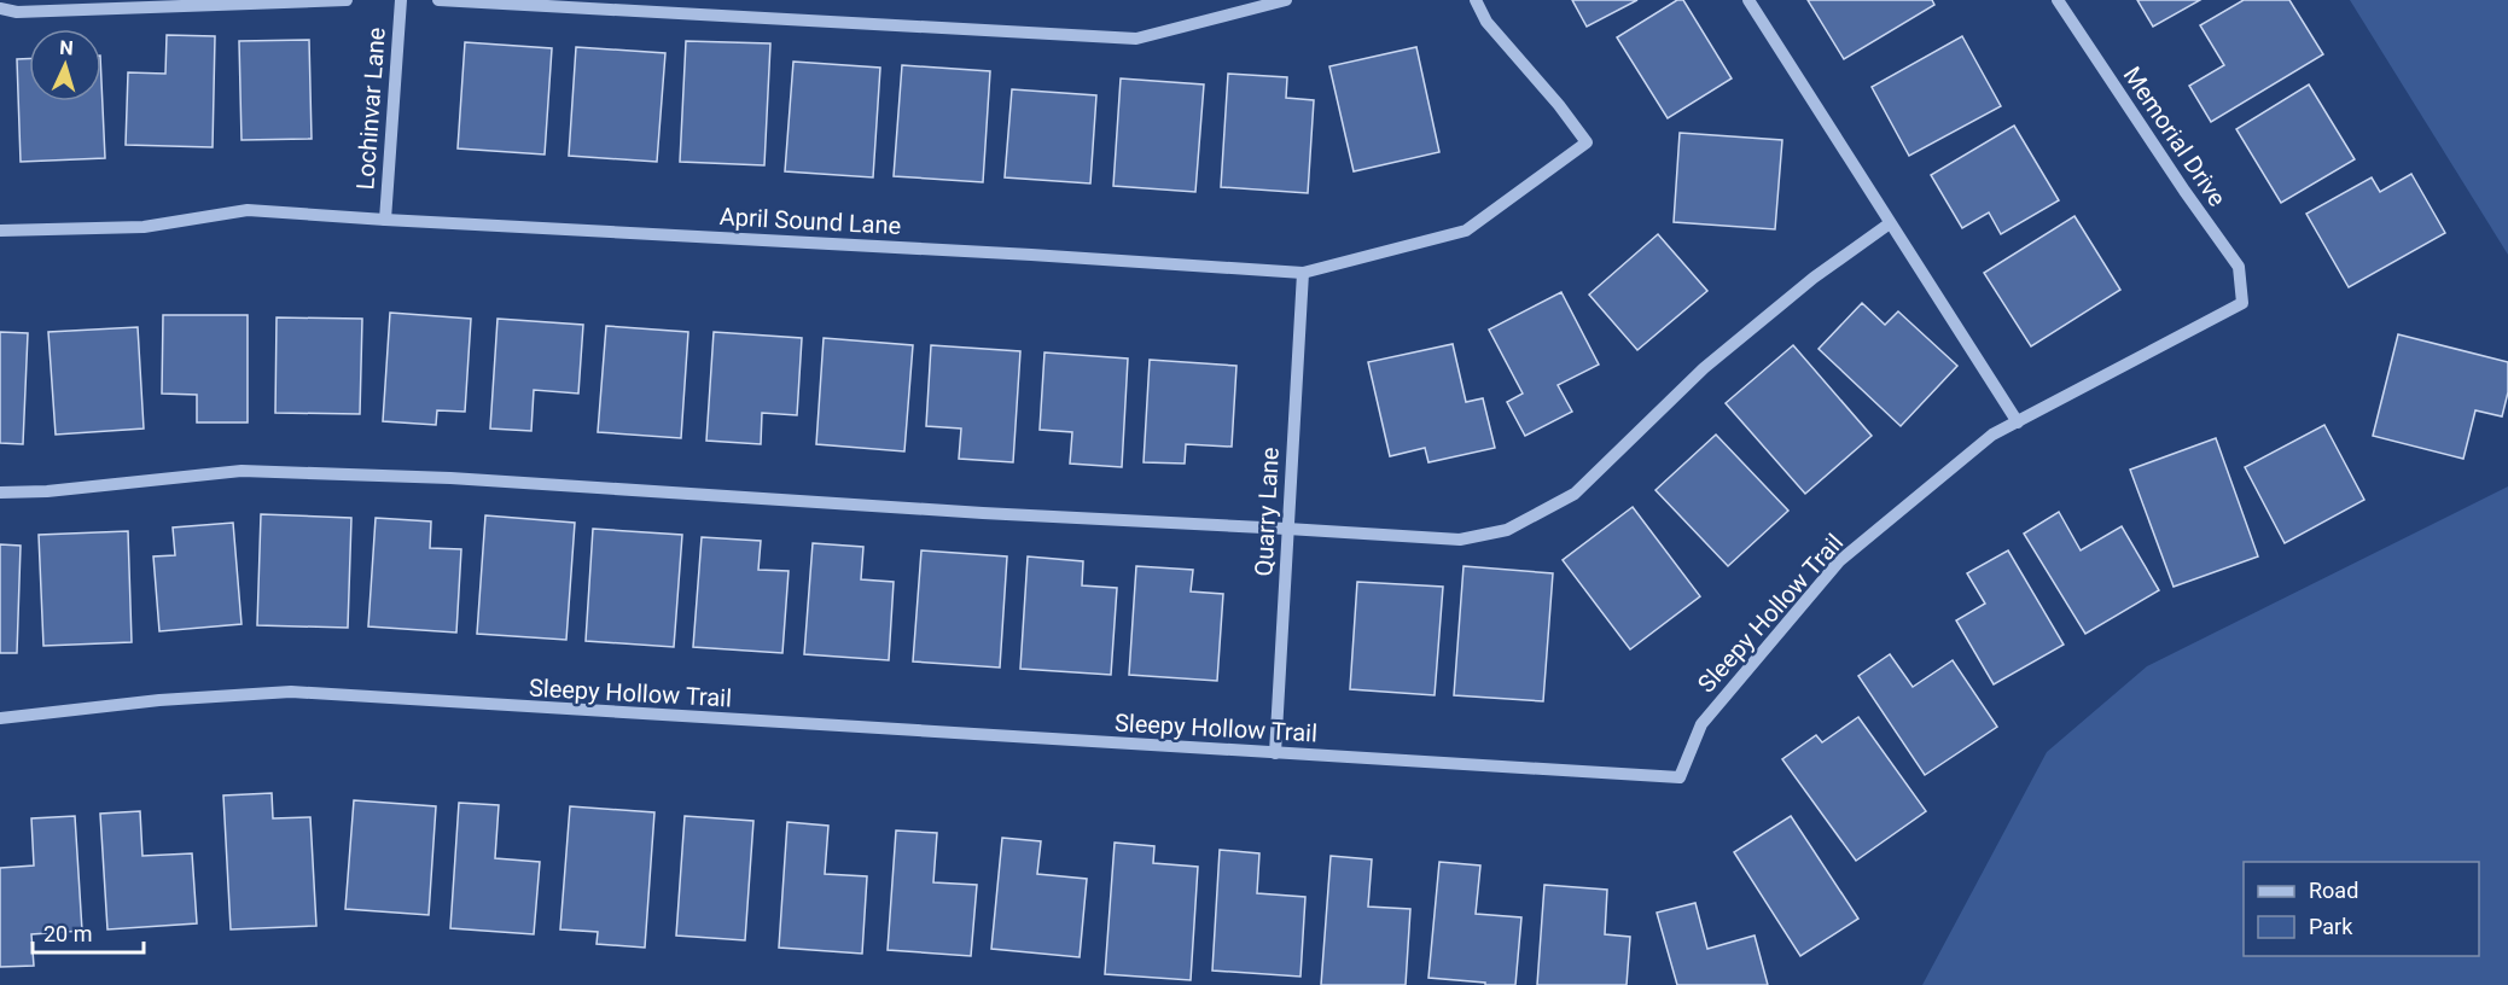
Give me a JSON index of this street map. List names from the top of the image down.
{
  "streets": {
    "street": [
      "Lochinvar Lane",
      "Memorial Drive",
      "April Sound Lane",
      "Quarry Lane",
      "Sleepy Hollow Trail"
    ]
  },
  "crossings": [
    ["Lochinvar Lane", "April Sound Lane"],
    ["Memorial Drive", "Sleepy Hollow Trail"],
    ["April Sound Lane", "Quarry Lane"],
    ["Quarry Lane", "Sleepy Hollow Trail"]
  ],
  "legend": ["Road", "Park"],
  "scale_bar": "20 m",
  "north": "top"
}
